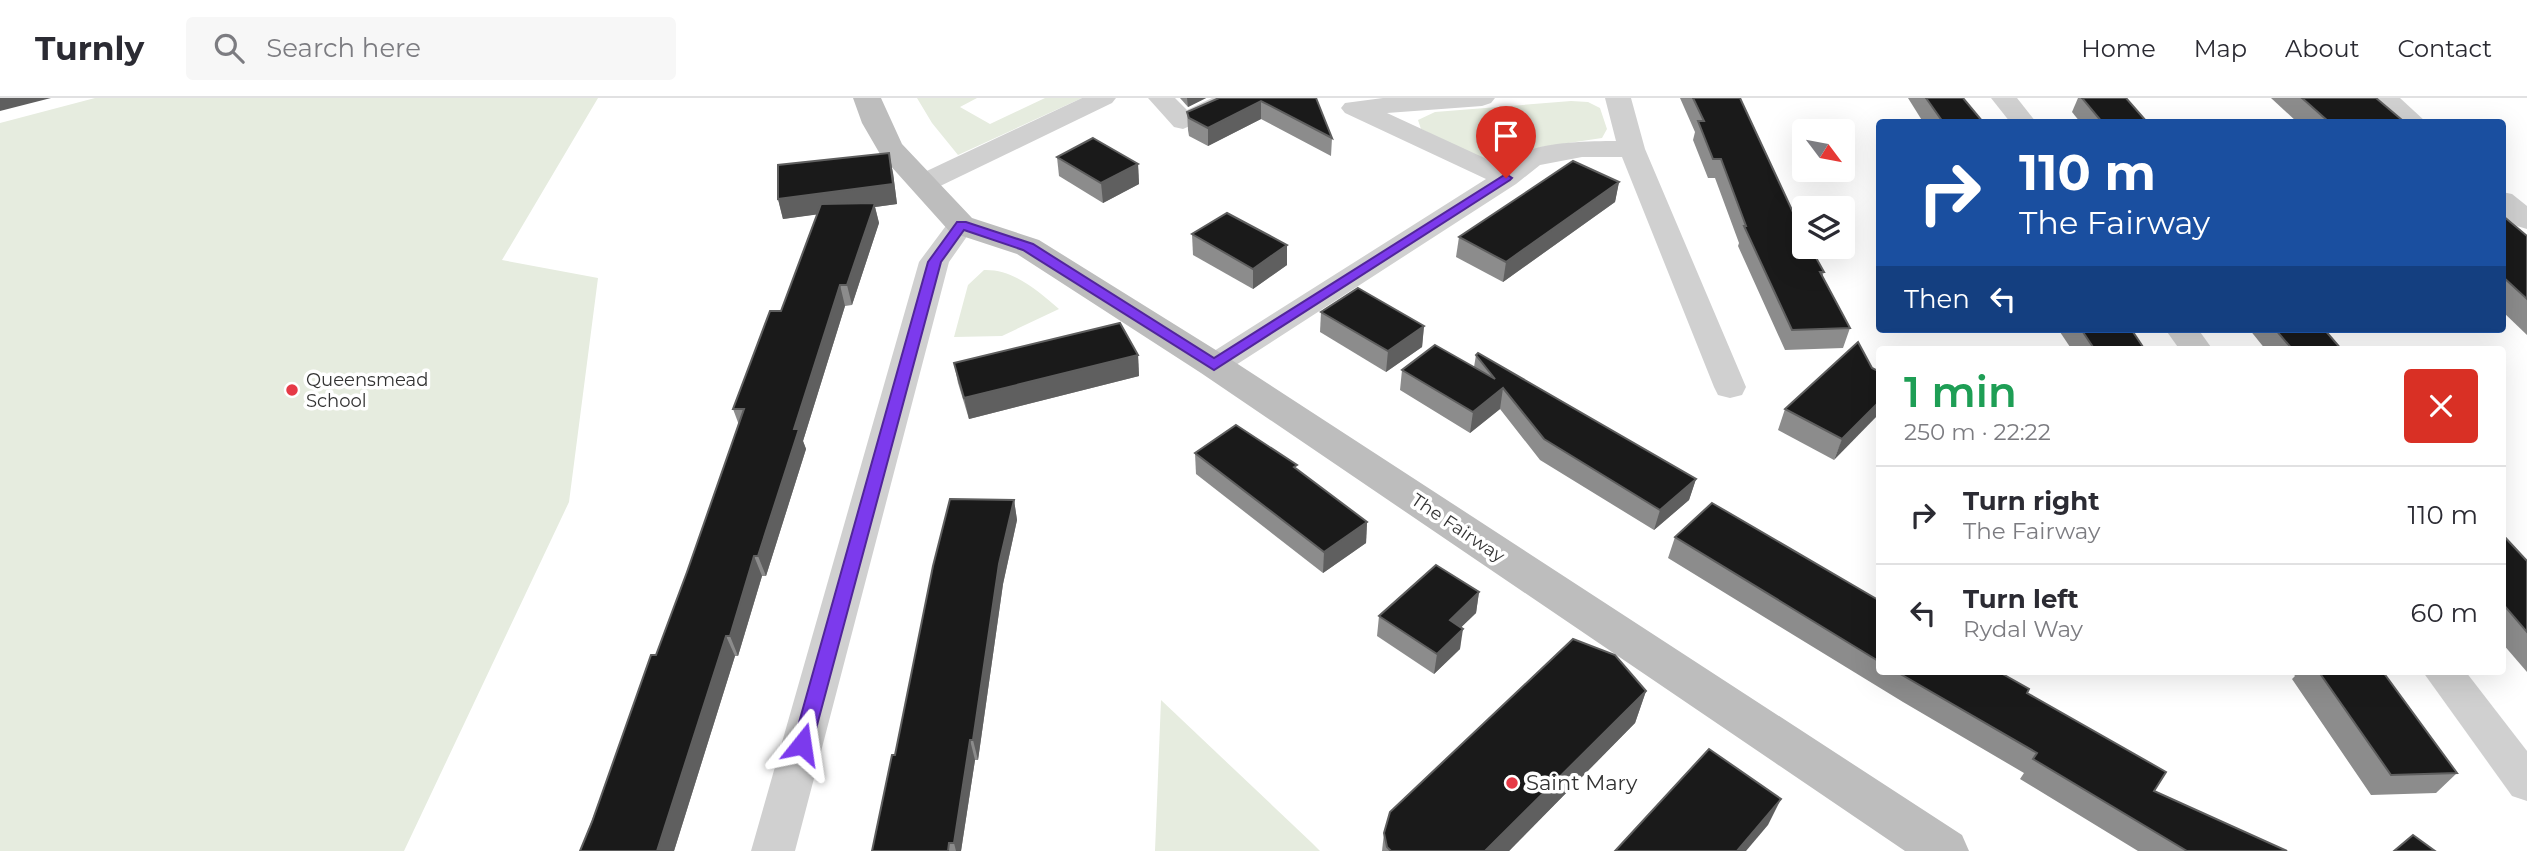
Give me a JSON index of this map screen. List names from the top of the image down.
{
  "streets": {
    "street": ["The Fairway"]
  },
  "places": ["Queensmead School", "Saint Mary"],
  "north": "bottom right",
  "page": {
    "header": "Turnly",
    "search": "Search here",
    "nav": [
      "Home",
      "Map",
      "About",
      "Contact"
    ],
    "turn": ["110 m", "The Fairway"],
    "then": "Then",
    "heading": ["1 min", "250 m · 22:22"],
    "list": [
      {
        "name": "Turn right",
        "note": "The Fairway",
        "value": "110 m"
      },
      {
        "name": "Turn left",
        "note": "Rydal Way",
        "value": "60 m"
      }
    ]
  }
}
